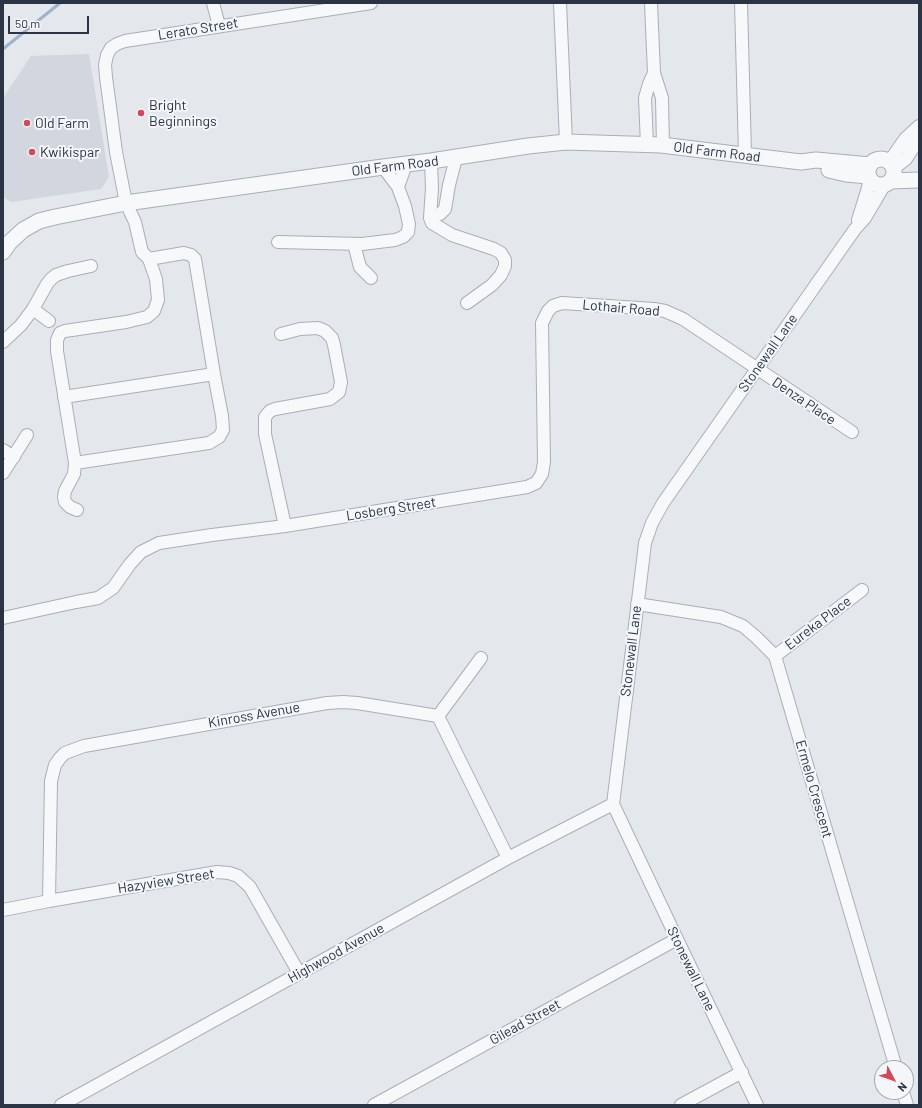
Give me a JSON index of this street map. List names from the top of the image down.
{
  "streets": {
    "street": [
      "Lerato Street",
      "Old Farm Road",
      "Lothair Road",
      "Stonewall Lane",
      "Denza Place",
      "Losberg Street",
      "Eureka Place",
      "Kinross Avenue",
      "Ermelo Crescent",
      "Hazyview Street",
      "Highwood Avenue",
      "Gilead Street"
    ]
  },
  "crossings": [
    ["Lerato Street", "Old Farm Road"],
    ["Old Farm Road", "Stonewall Lane"],
    ["Lothair Road", "Stonewall Lane"],
    ["Lothair Road", "Denza Place"],
    ["Lothair Road", "Losberg Street"],
    ["Stonewall Lane", "Denza Place"],
    ["Stonewall Lane", "Ermelo Crescent"],
    ["Stonewall Lane", "Highwood Avenue"],
    ["Stonewall Lane", "Gilead Street"],
    ["Eureka Place", "Ermelo Crescent"],
    ["Kinross Avenue", "Hazyview Street"],
    ["Hazyview Street", "Highwood Avenue"]
  ],
  "places": ["Bright Beginnings", "Old Farm", "Kwikispar"],
  "scale_bar": "50 m",
  "north": "bottom right"
}
